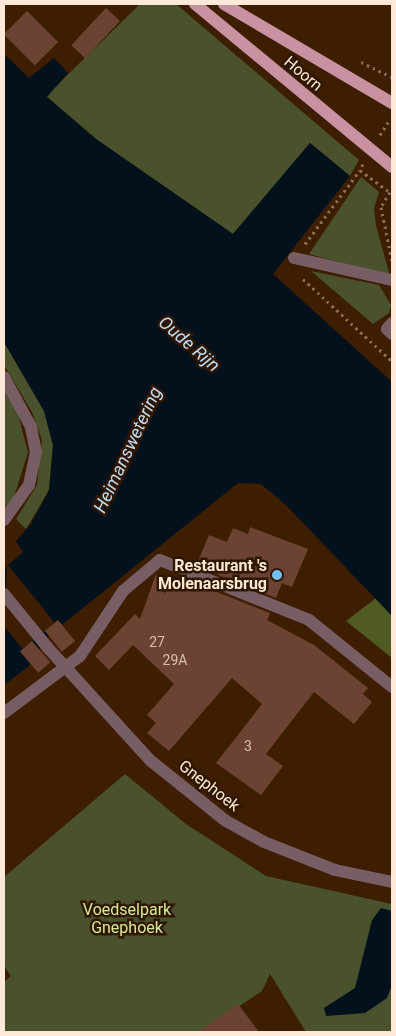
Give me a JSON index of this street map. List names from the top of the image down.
{
  "streets": {
    "main road": ["Hoorn"],
    "street": ["Gnephoek"]
  },
  "water": ["Oude Rijn", "Heimanswetering"],
  "parks": ["Voedselpark Gnephoek"],
  "places": ["Restaurant 's Molenaarsbrug"],
  "house_numbers": ["27", "29A", "3"]
}
